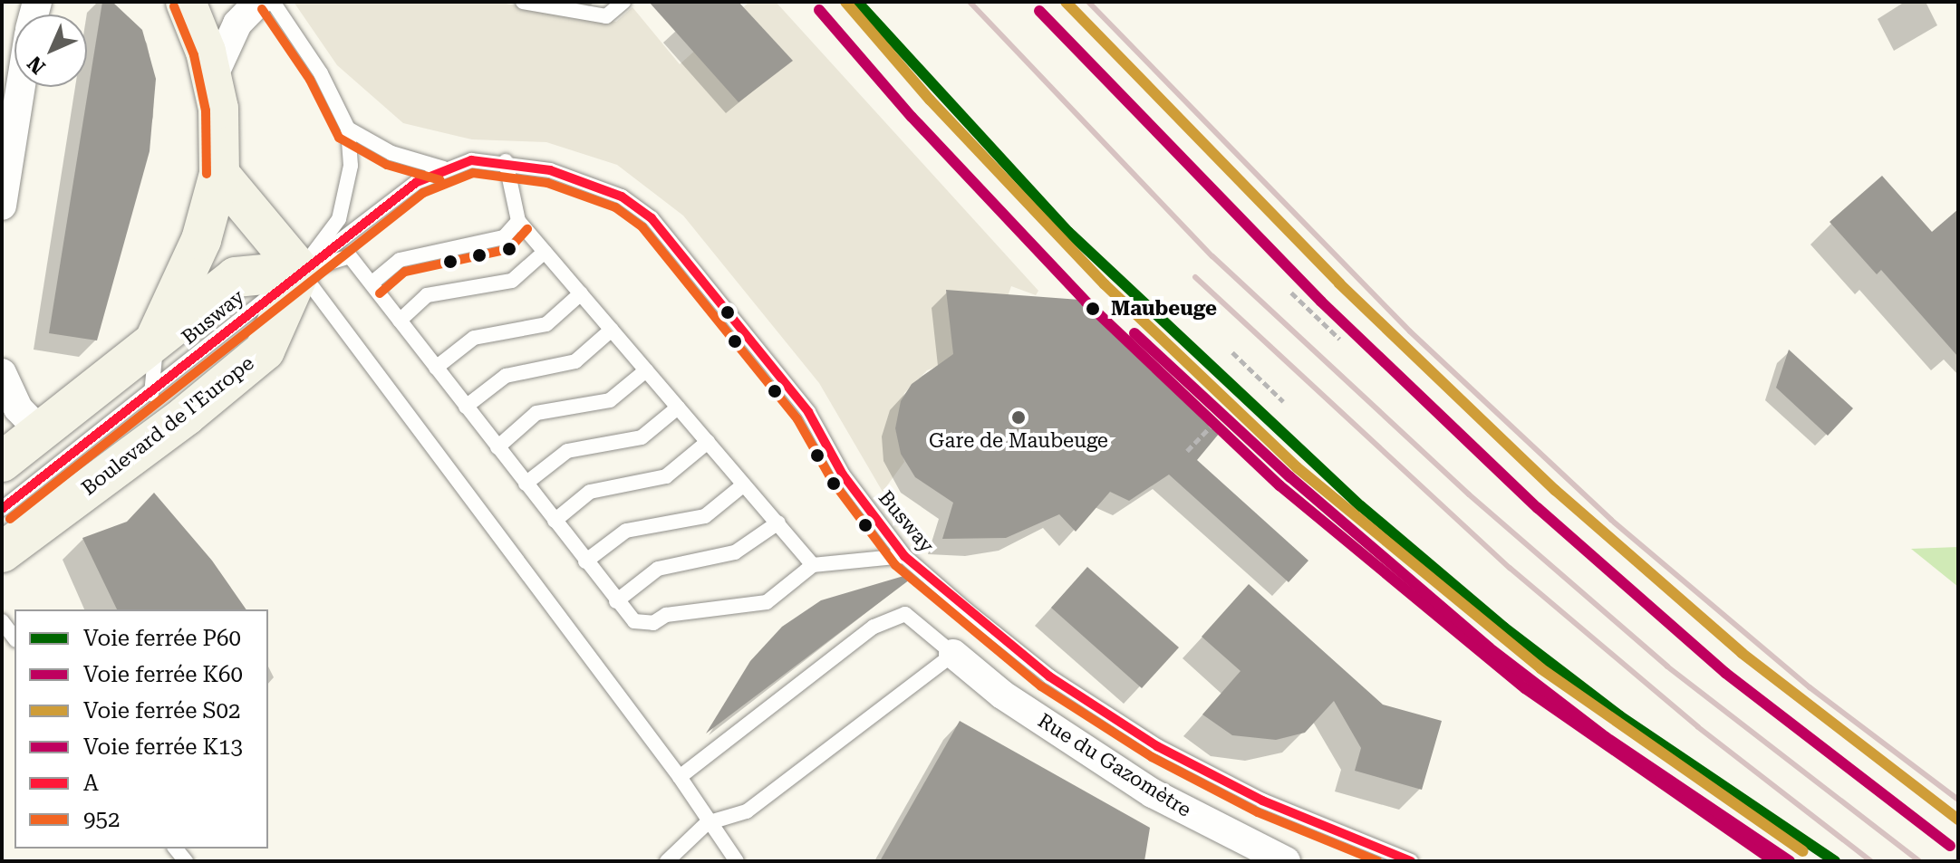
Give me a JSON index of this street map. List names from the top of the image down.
{
  "streets": {
    "main road": ["Boulevard de l'Europe"],
    "street": ["Rue du Gazomètre"],
    "lane": ["Busway"]
  },
  "crossings": [
    ["Busway", "Boulevard de l'Europe"]
  ],
  "places": ["Maubeuge", "Gare de Maubeuge"],
  "lines": [
    "rail line P60",
    "rail line S02",
    "transit line 952",
    "rail line K60",
    "transit line A",
    "rail line K13"
  ],
  "legend": [
    "Voie ferrée P60",
    "Voie ferrée K60",
    "Voie ferrée S02",
    "Voie ferrée K13",
    "A",
    "952"
  ],
  "north": "bottom left"
}
